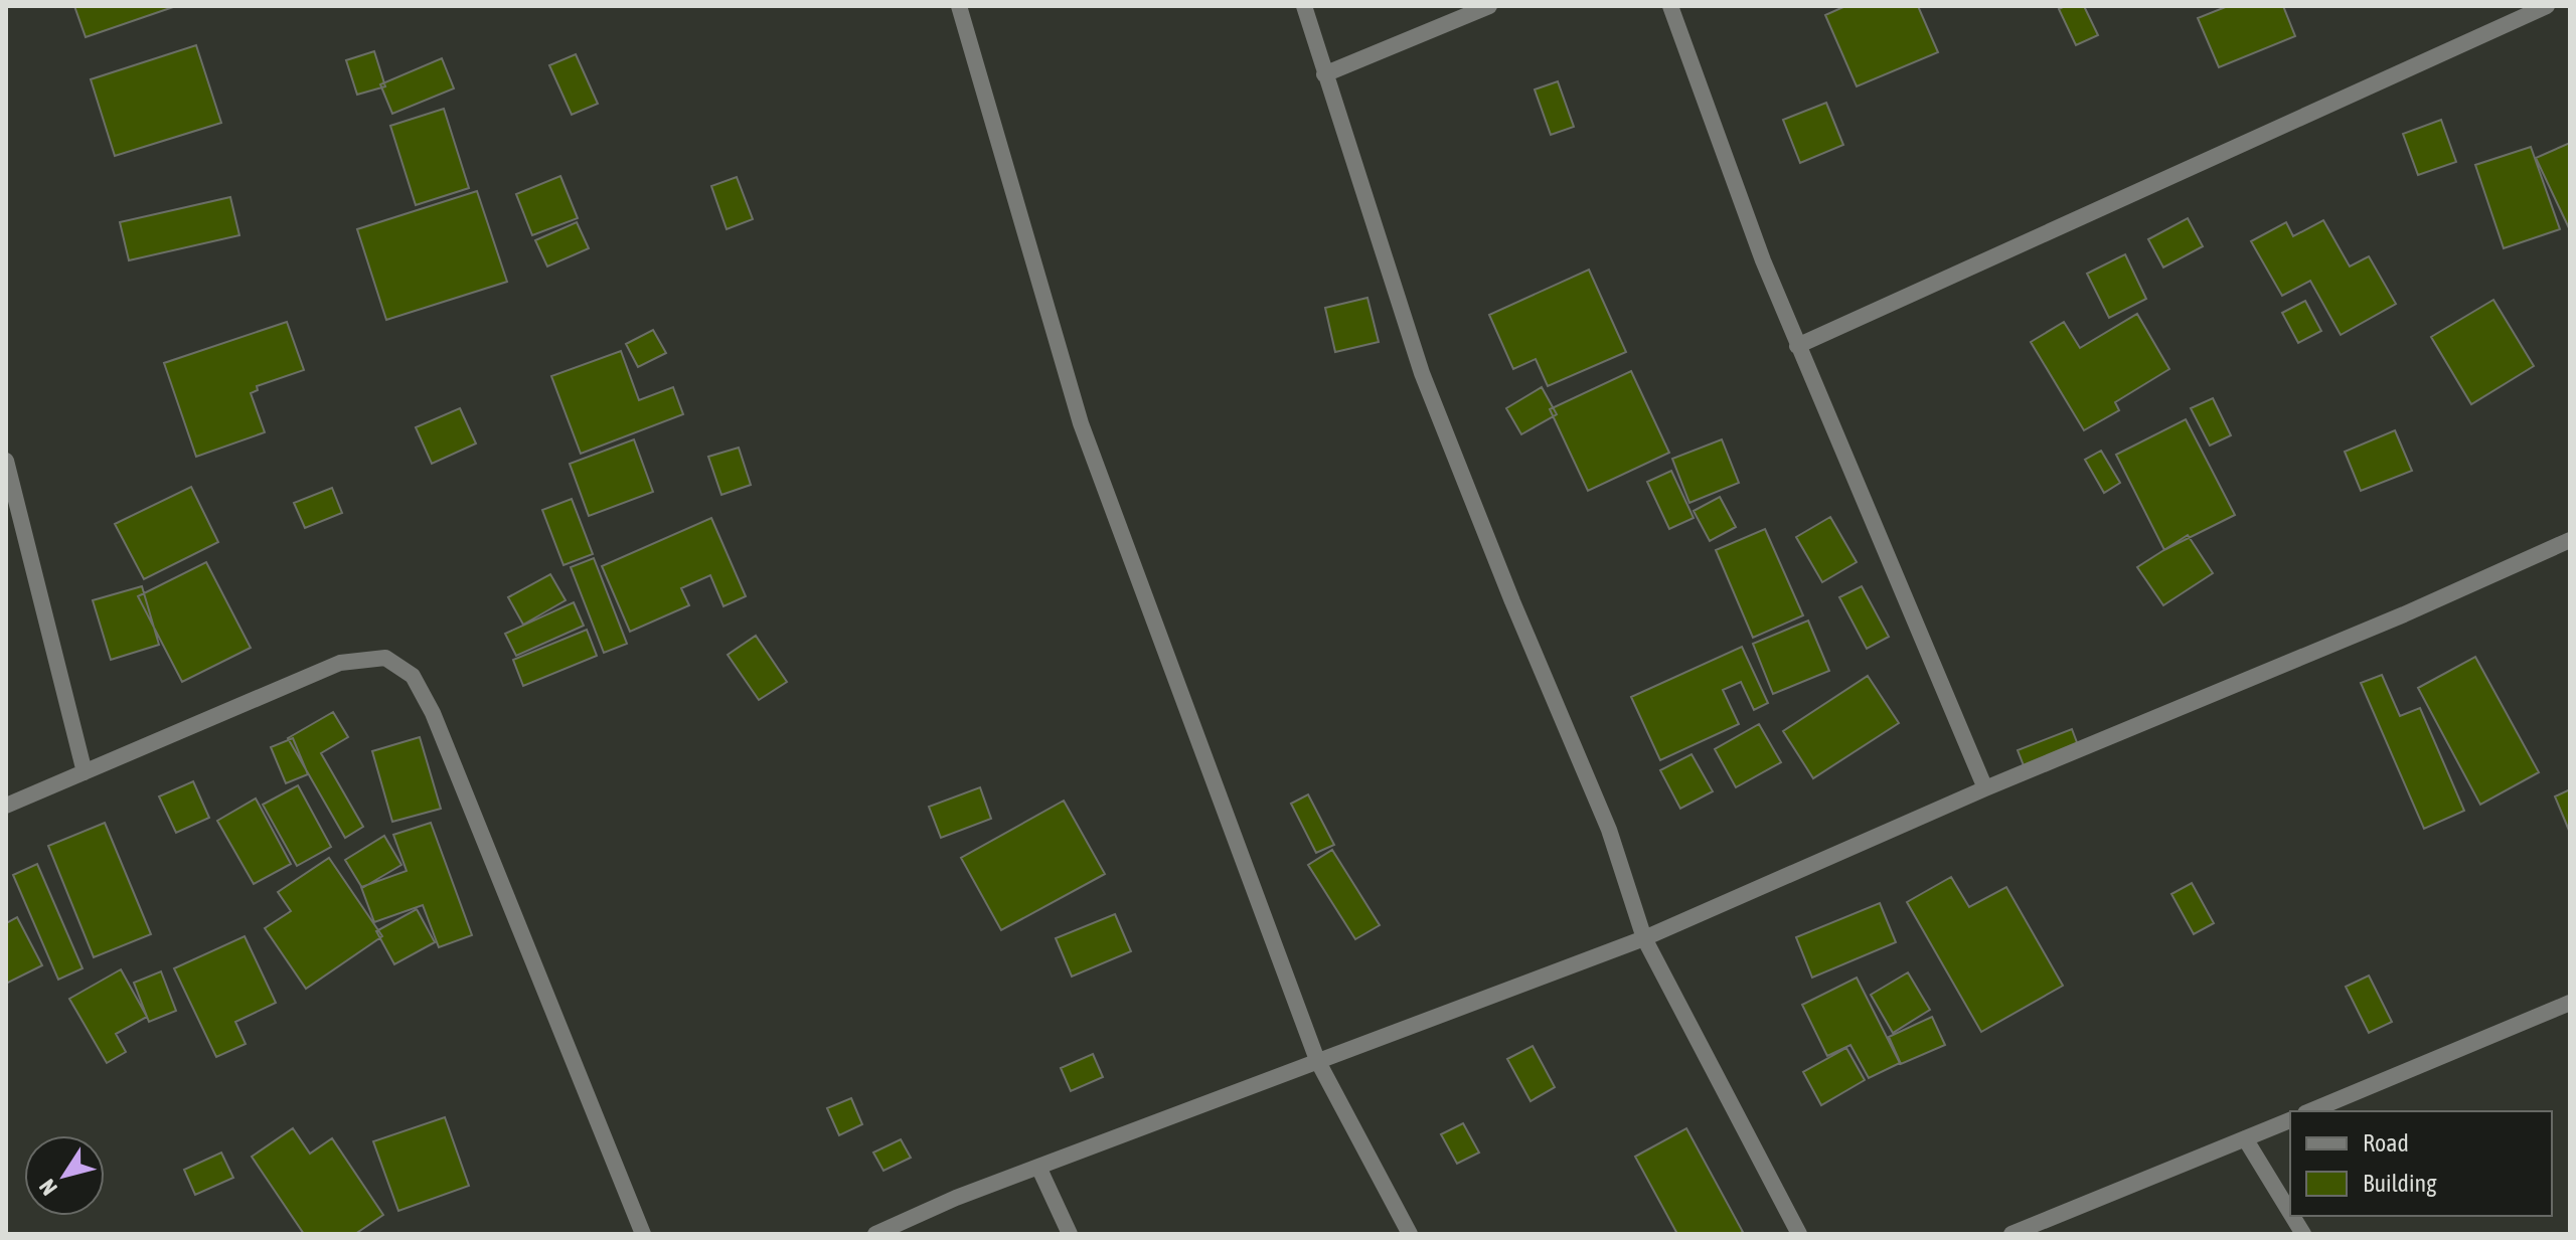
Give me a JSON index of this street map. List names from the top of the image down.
{
  "legend": ["Road", "Building"],
  "north": "bottom left"
}
